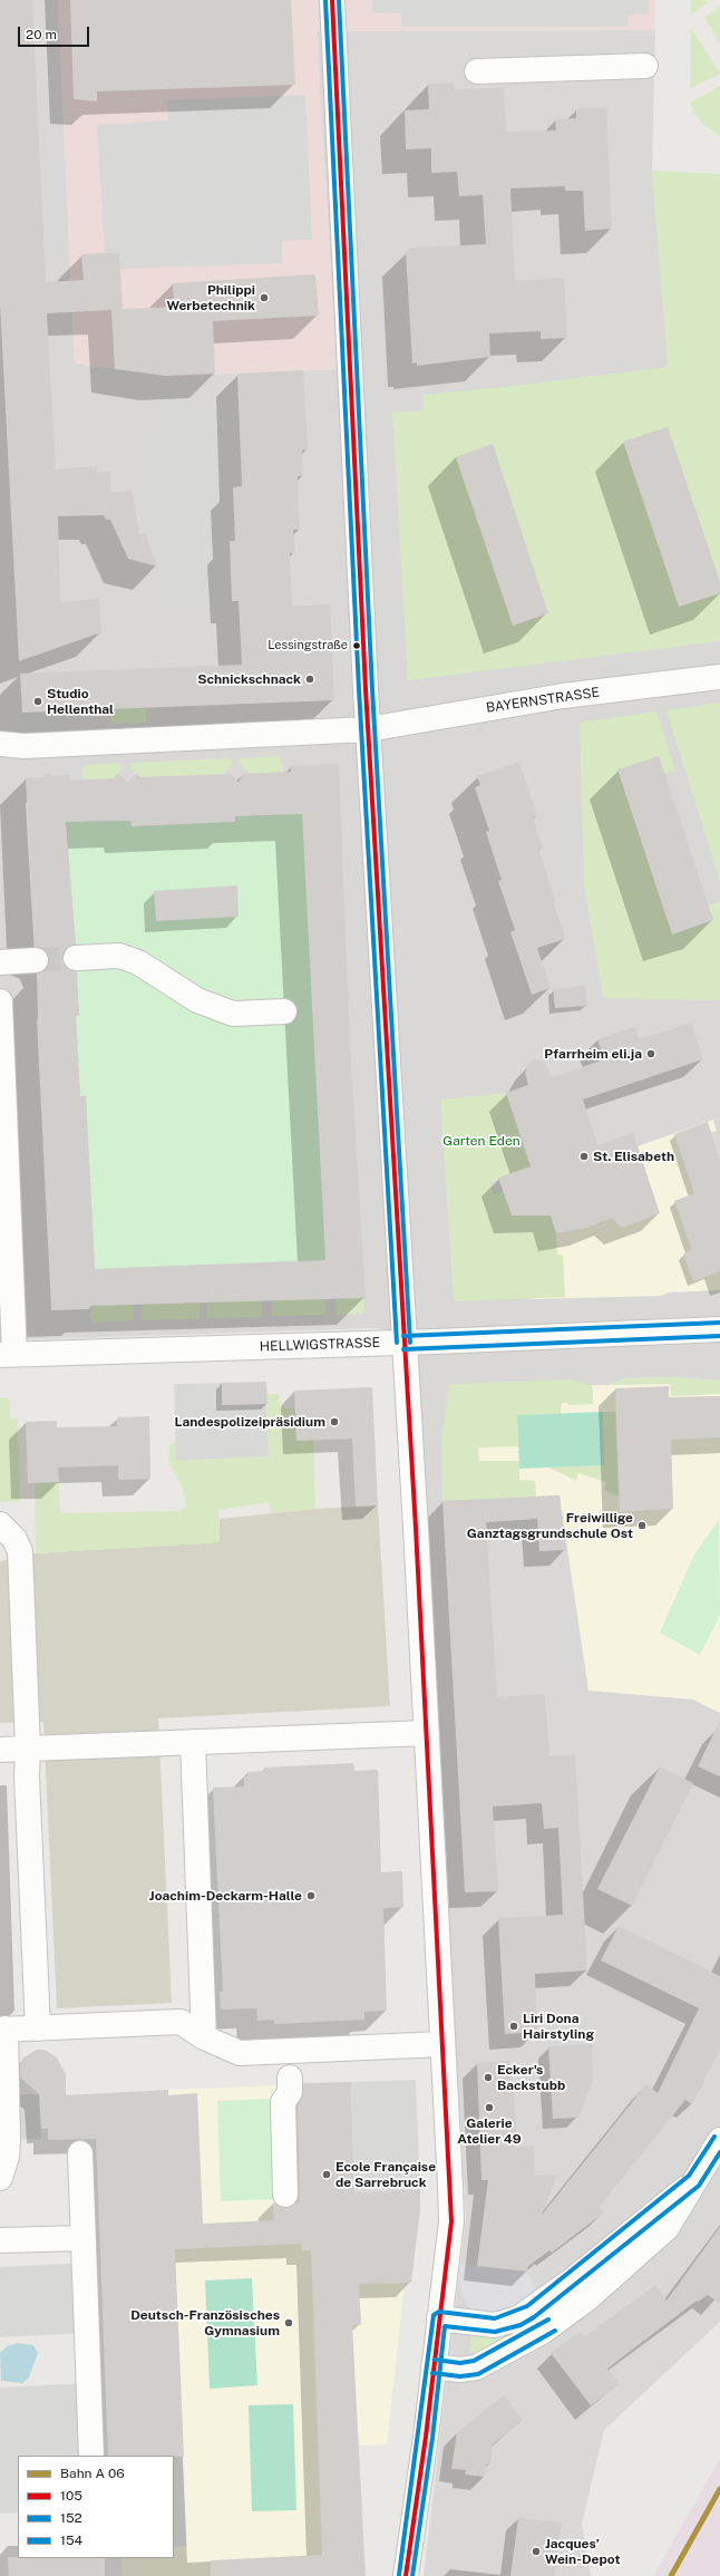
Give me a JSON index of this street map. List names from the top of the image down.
{
  "streets": {
    "street": ["BAYERNSTRASSE", "HELLWIGSTRASSE"]
  },
  "parks": ["Garten Eden"],
  "places": [
    "Philippi Werbetechnik",
    "Lessingstraße",
    "Schnickschnack",
    "Studio Hellenthal",
    "Pfarrheim eli.ja",
    "St. Elisabeth",
    "Landespolizeipräsidium",
    "Freiwillige Ganztagsgrundschule Ost",
    "Joachim-Deckarm-Halle",
    "Liri Dona Hairstyling",
    "Ecker's Backstubb",
    "Galerie Atelier 49",
    "Ecole Française de Sarrebruck",
    "Deutsch-Französisches Gymnasium",
    "Jacques’ Wein-Depot"
  ],
  "lines": ["transit line 105", "transit line 152", "transit line 154"],
  "legend": [
    "Bahn A 06",
    "105",
    "152",
    "154"
  ],
  "scale_bar": "20 m"
}
